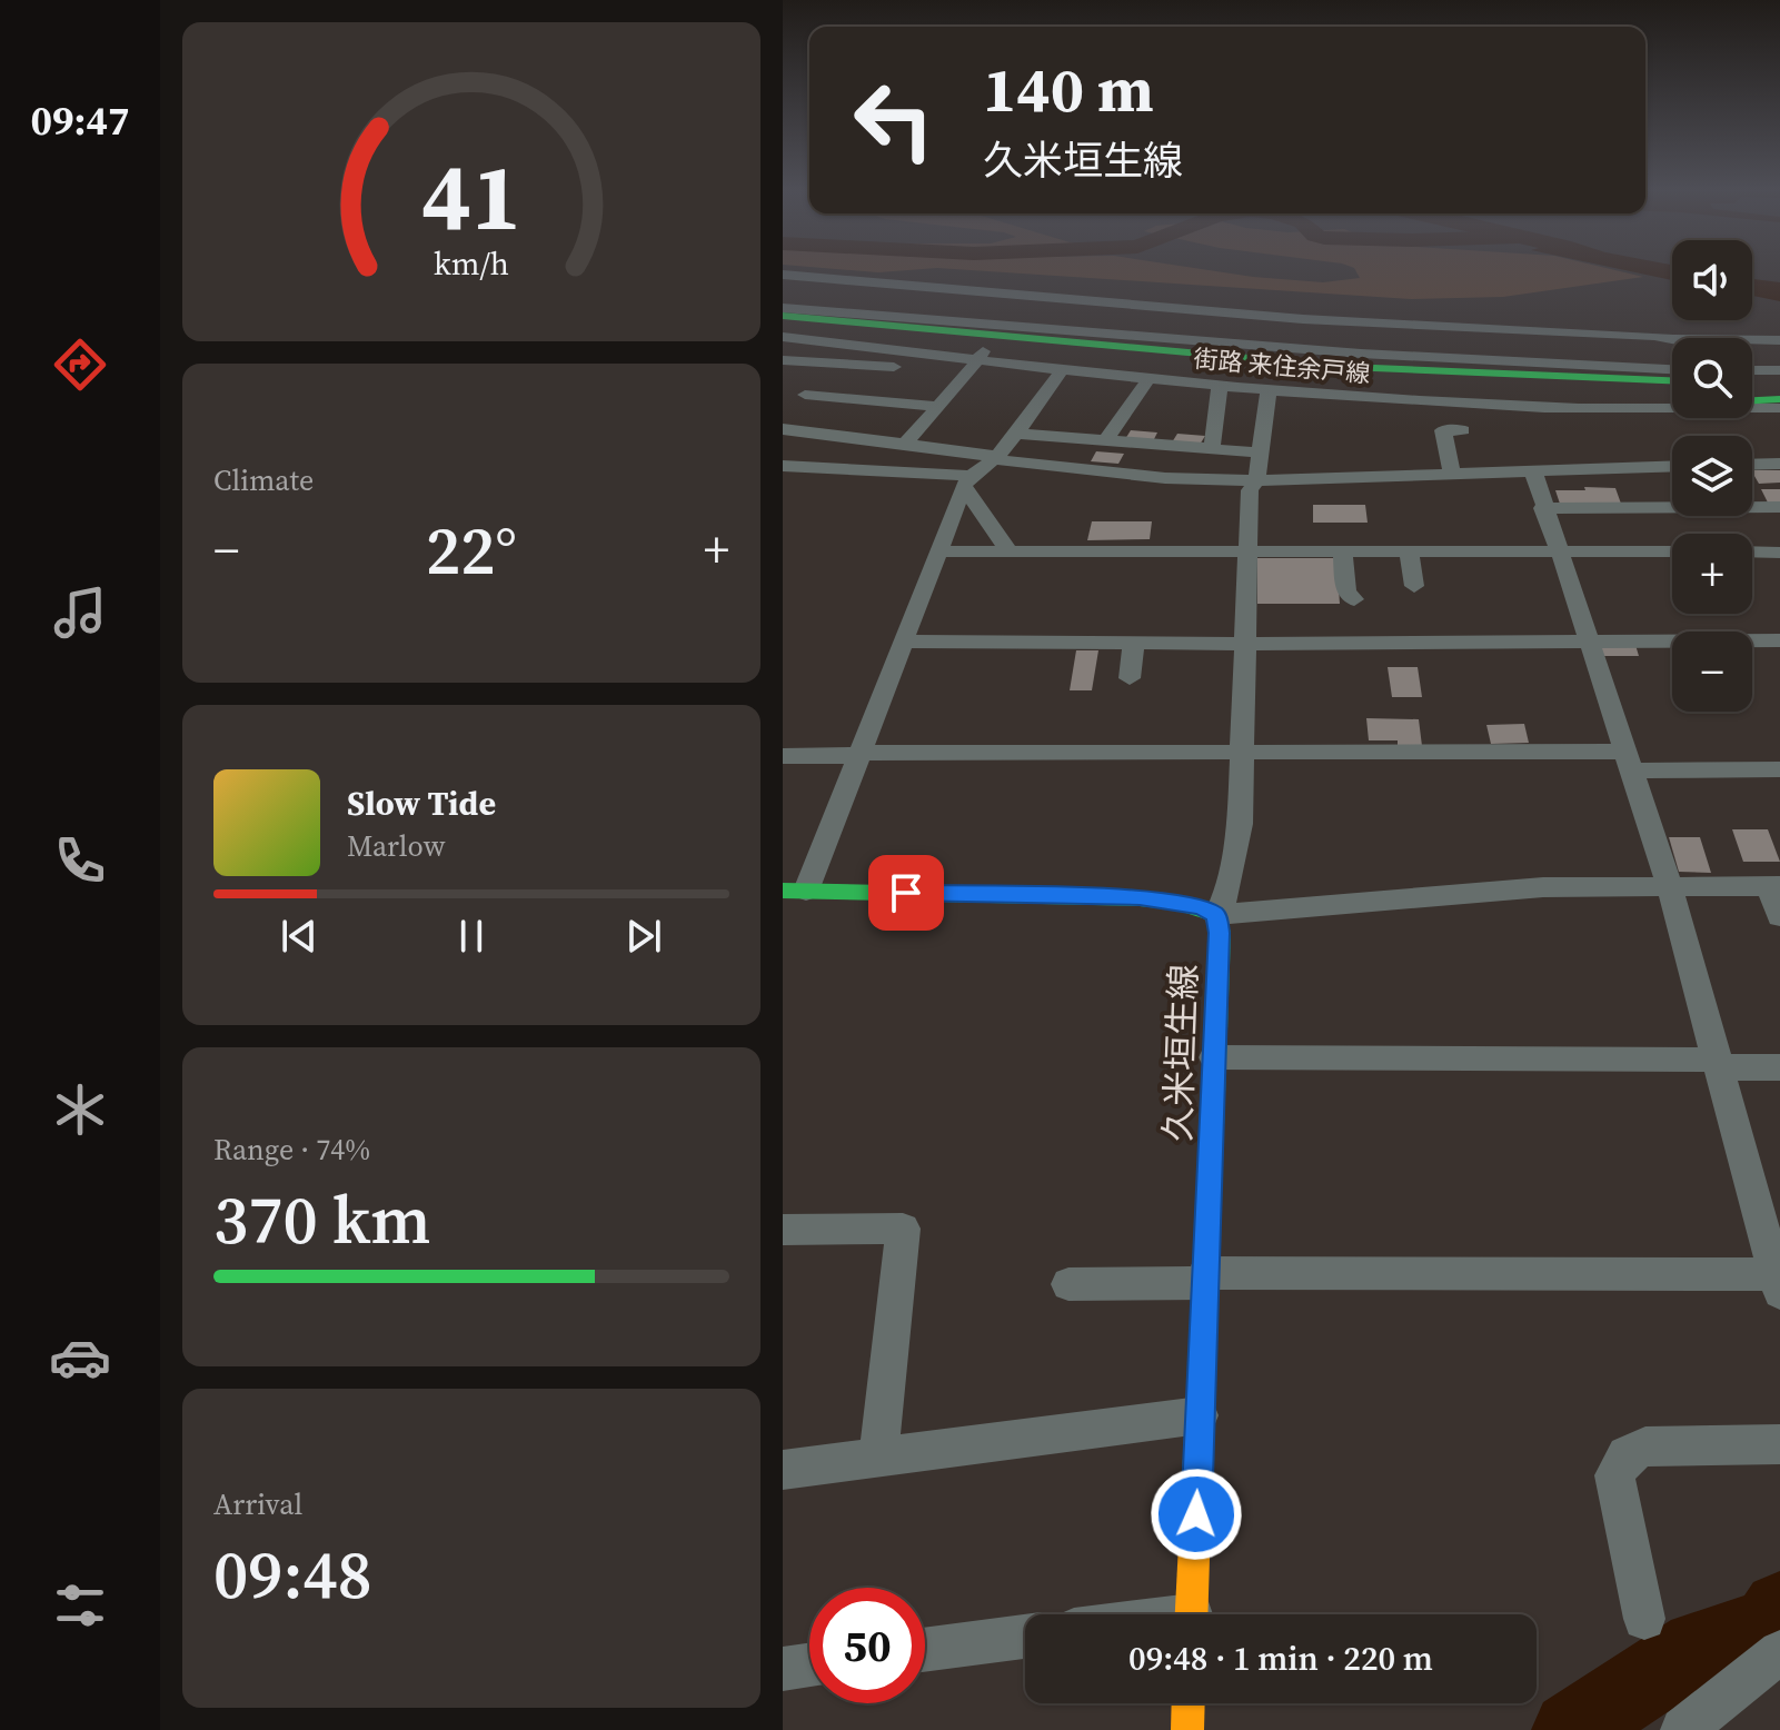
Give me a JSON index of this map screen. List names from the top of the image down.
{
  "streets": {
    "main road": ["久米垣生線"],
    "street": ["街路 来住余戸線"]
  },
  "page": {
    "tabs": "09:47",
    "turn": ["140 m", "久米垣生線"],
    "map_buttons": ["+", "−"],
    "tile": [
      "Climate",
      ["Range · 74%", "370 km"],
      ["Arrival", "09:48"]
    ],
    "heat": ["−", "22°", "+"],
    "song": ["Slow Tide", "Marlow"],
    "limit": "50",
    "trip": "09:48 · 1 min · 220 m",
    "gauge": ["41", "km/h"]
  }
}
